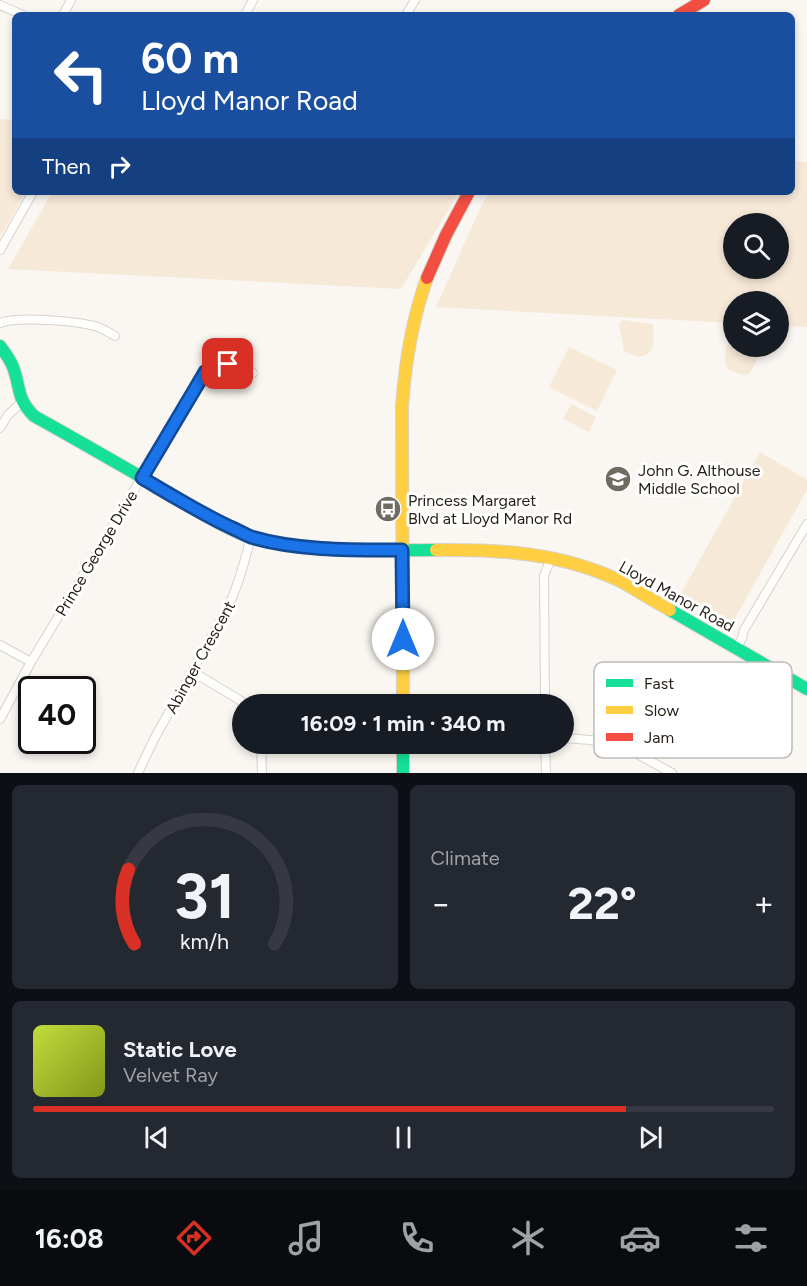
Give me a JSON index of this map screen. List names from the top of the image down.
{
  "streets": {
    "street": ["Prince George Drive", "Lloyd Manor Road", "Abinger Crescent"]
  },
  "crossings": [
    ["Prince George Drive", "Lloyd Manor Road"],
    ["Lloyd Manor Road", "Abinger Crescent"]
  ],
  "places": {
    "school or university": ["John G. Althouse Middle School"],
    "bus stop": ["Princess Margaret Blvd at Lloyd Manor Rd"]
  },
  "legend": ["Fast", "Slow", "Jam"],
  "page": {
    "turn": ["60 m", "Lloyd Manor Road"],
    "then": "Then",
    "limit": "40",
    "trip": "16:09 · 1 min · 340 m",
    "tile": "Climate",
    "heat": ["−", "22°", "+"],
    "song": ["Static Love", "Velvet Ray"],
    "tabs": "16:08",
    "gauge": ["31", "km/h"]
  }
}
